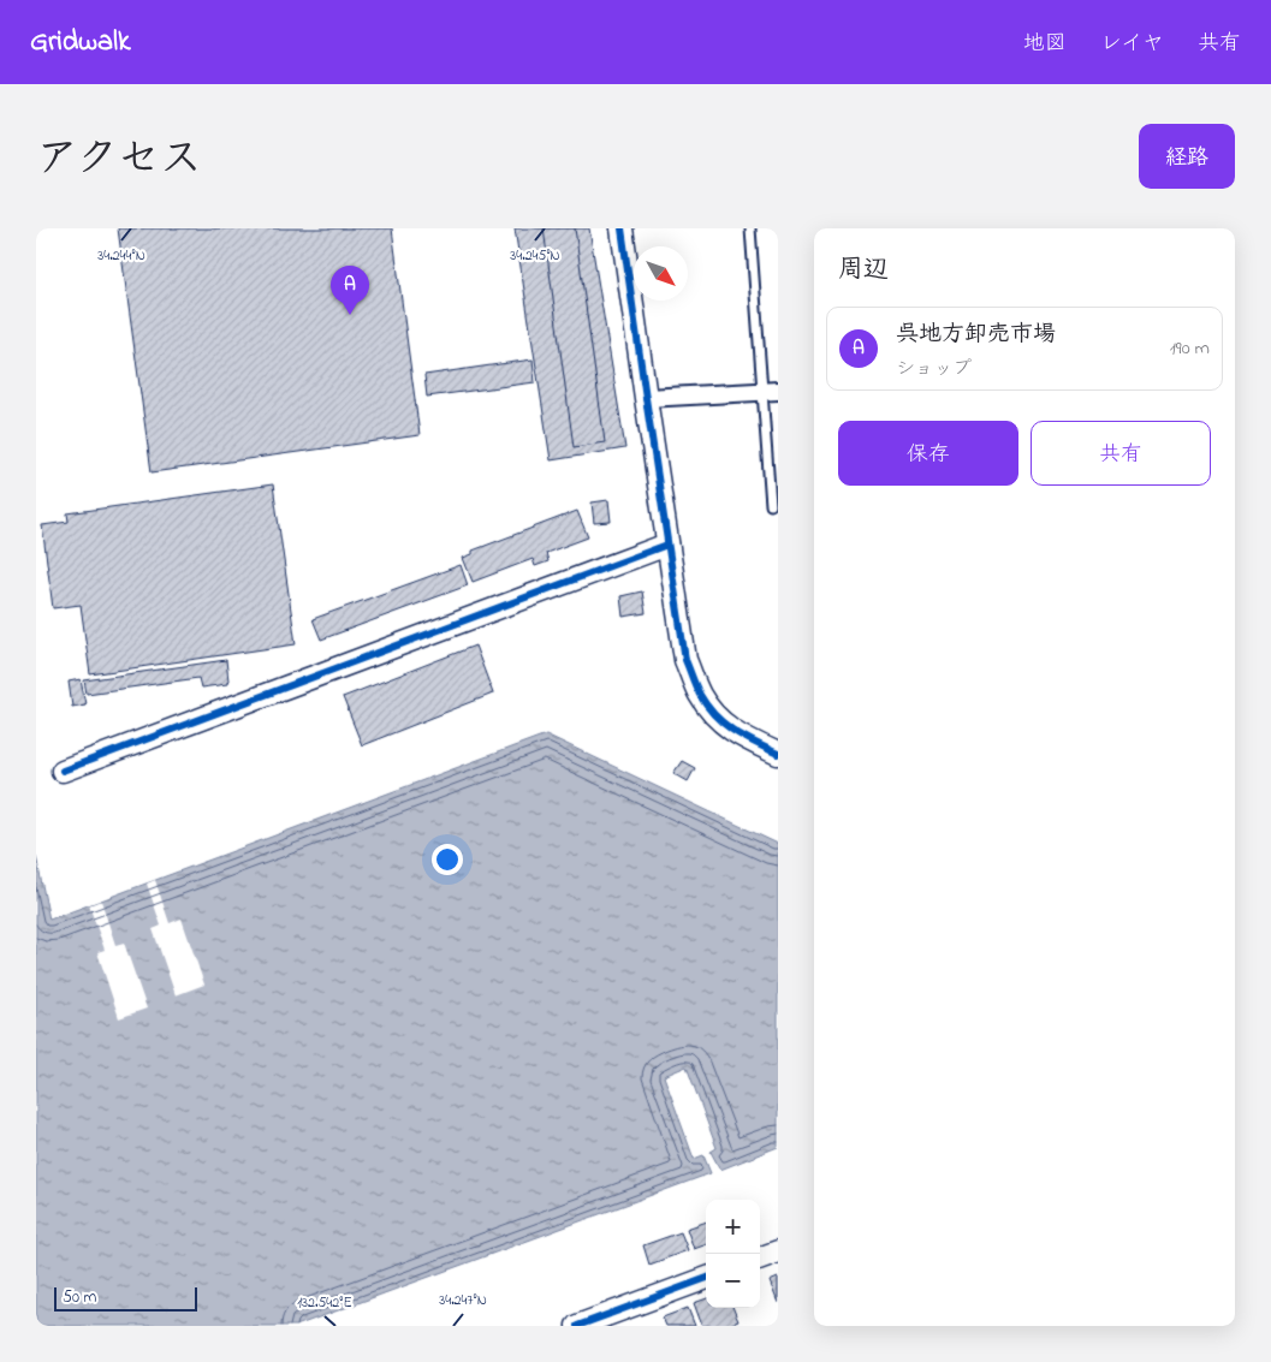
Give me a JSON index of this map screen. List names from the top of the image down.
{
  "scale_bar": "50 m",
  "north": "bottom right",
  "page": {
    "header": "Gridwalk",
    "nav": ["地図", "レイヤ", "共有"],
    "title": "アクセス",
    "buttons": [
      "経路",
      ["保存", "共有"]
    ],
    "heading": "周辺",
    "pins": "A",
    "list": [
      {
        "mark": "A",
        "name": "呉地方卸売市場",
        "note": "ショップ",
        "value": "190 m"
      }
    ],
    "map_buttons": ["+", "−"],
    "scale": "50 m"
  },
  "coordinates": [
    "34.244°N",
    "34.245°N",
    "34.247°N",
    "132.542°E"
  ]
}
